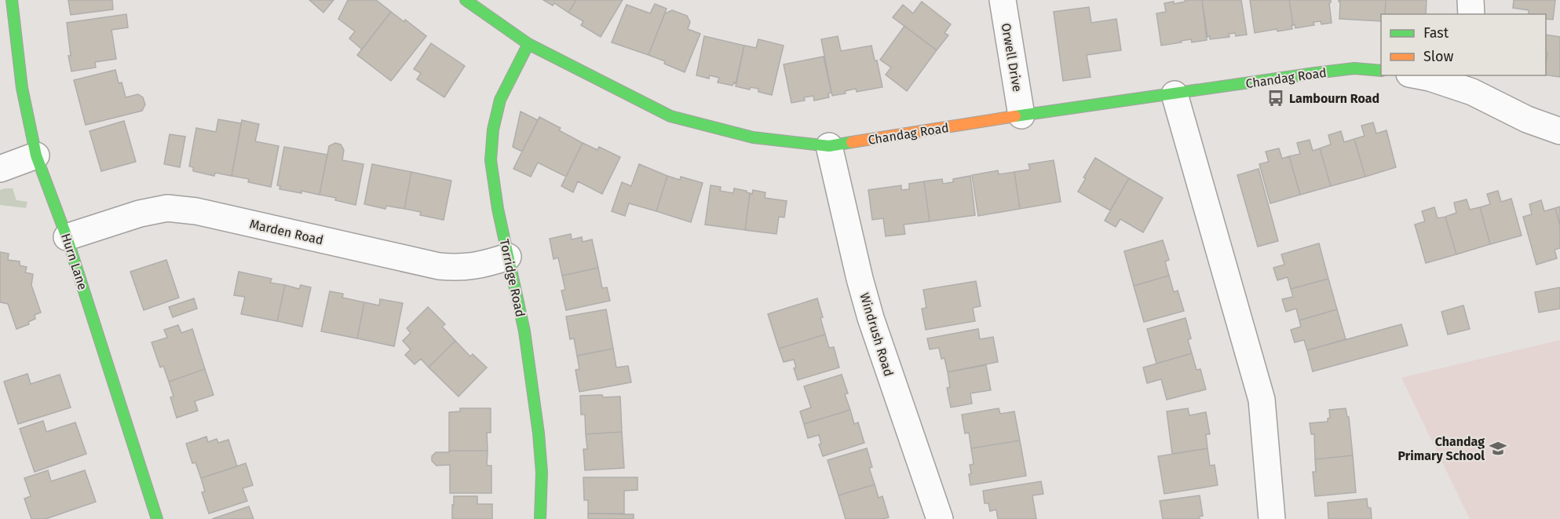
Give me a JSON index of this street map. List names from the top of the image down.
{
  "streets": {
    "street": [
      "Orwell Drive",
      "Chandag Road",
      "Marden Road",
      "Hurn Lane",
      "Torridge Road",
      "Windrush Road"
    ]
  },
  "crossings": [
    ["Orwell Drive", "Chandag Road"],
    ["Chandag Road", "Torridge Road"],
    ["Chandag Road", "Windrush Road"],
    ["Marden Road", "Hurn Lane"],
    ["Marden Road", "Torridge Road"]
  ],
  "places": {
    "bus stop": ["Lambourn Road"],
    "school or university": ["Chandag Primary School"]
  },
  "legend": ["Fast", "Slow"]
}
